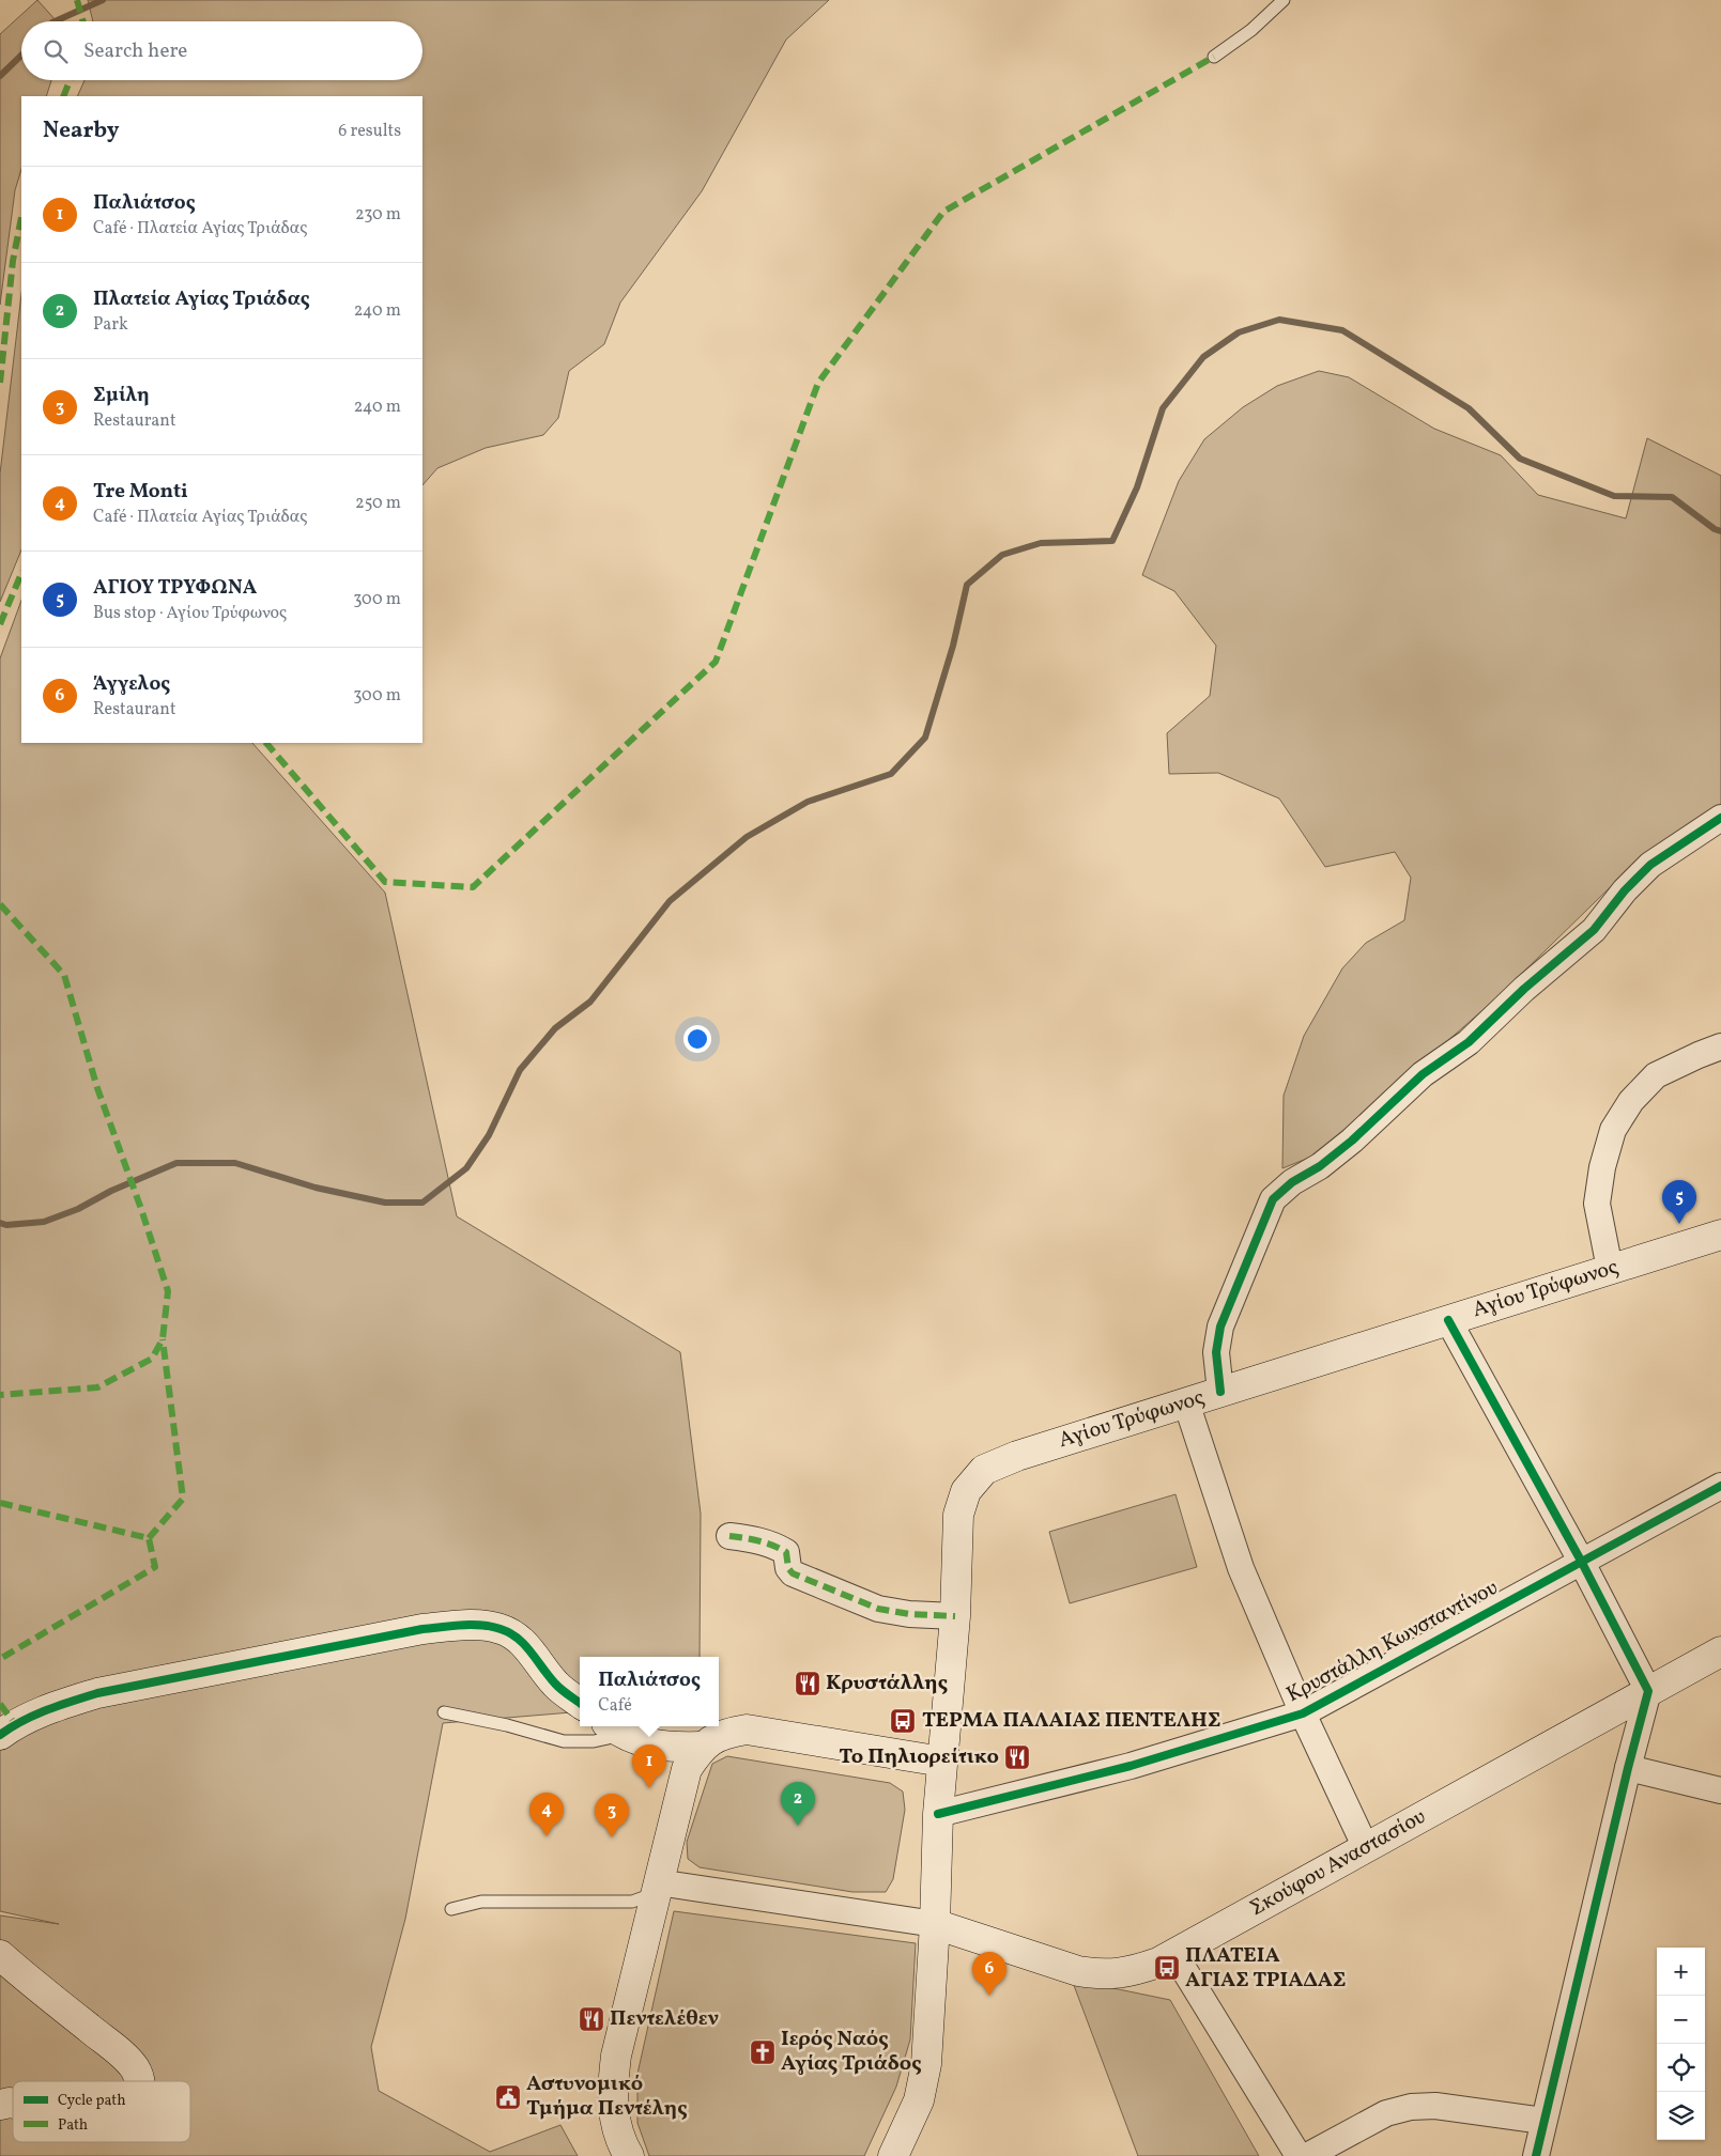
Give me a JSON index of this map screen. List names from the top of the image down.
{
  "streets": {
    "main road": ["Αγίου Τρύφωνος", "Σκούφου Αναστασίου"],
    "street": ["Κρυστάλλη Κωνσταντίνου"]
  },
  "crossings": [
    ["Αγίου Τρύφωνος", "Κρυστάλλη Κωνσταντίνου"],
    ["Αγίου Τρύφωνος", "Σκούφου Αναστασίου"]
  ],
  "places": {
    "restaurant": ["Κρυστάλλης", "Το Πηλιορείτικο", "Πεντελέθεν"],
    "bus stop": ["ΤΕΡΜΑ ΠΑΛΑΙΑΣ ΠΕΝΤΕΛΗΣ", "ΠΛΑΤΕΙΑ ΑΓΙΑΣ ΤΡΙΑΔΑΣ"],
    "church": ["Ιερός Ναός Αγίας Τριάδος"],
    "public building": ["Αστυνομικό Τμήμα Πεντέλης"]
  },
  "legend": ["Cycle path", "Path"],
  "page": {
    "search": "Search here",
    "heading": ["Nearby", "6 results"],
    "list": [
      {
        "mark": "1",
        "name": "Παλιάτσος",
        "note": "Café · Πλατεία Αγίας Τριάδας",
        "value": "230 m"
      },
      {
        "mark": "2",
        "name": "Πλατεία Αγίας Τριάδας",
        "note": "Park",
        "value": "240 m"
      },
      {
        "mark": "3",
        "name": "Σμίλη",
        "note": "Restaurant",
        "value": "240 m"
      },
      {
        "mark": "4",
        "name": "Tre Monti",
        "note": "Café · Πλατεία Αγίας Τριάδας",
        "value": "250 m"
      },
      {
        "mark": "5",
        "name": "ΑΓΙΟΥ ΤΡΥΦΩΝΑ",
        "note": "Bus stop · Αγίου Τρύφωνος",
        "value": "300 m"
      },
      {
        "mark": "6",
        "name": "Άγγελος",
        "note": "Restaurant",
        "value": "300 m"
      }
    ],
    "pins": [
      "5",
      "1",
      "2",
      "4",
      "3",
      "6"
    ],
    "popup": ["Παλιάτσος", "Café"],
    "map_buttons": ["+", "−"]
  }
}
